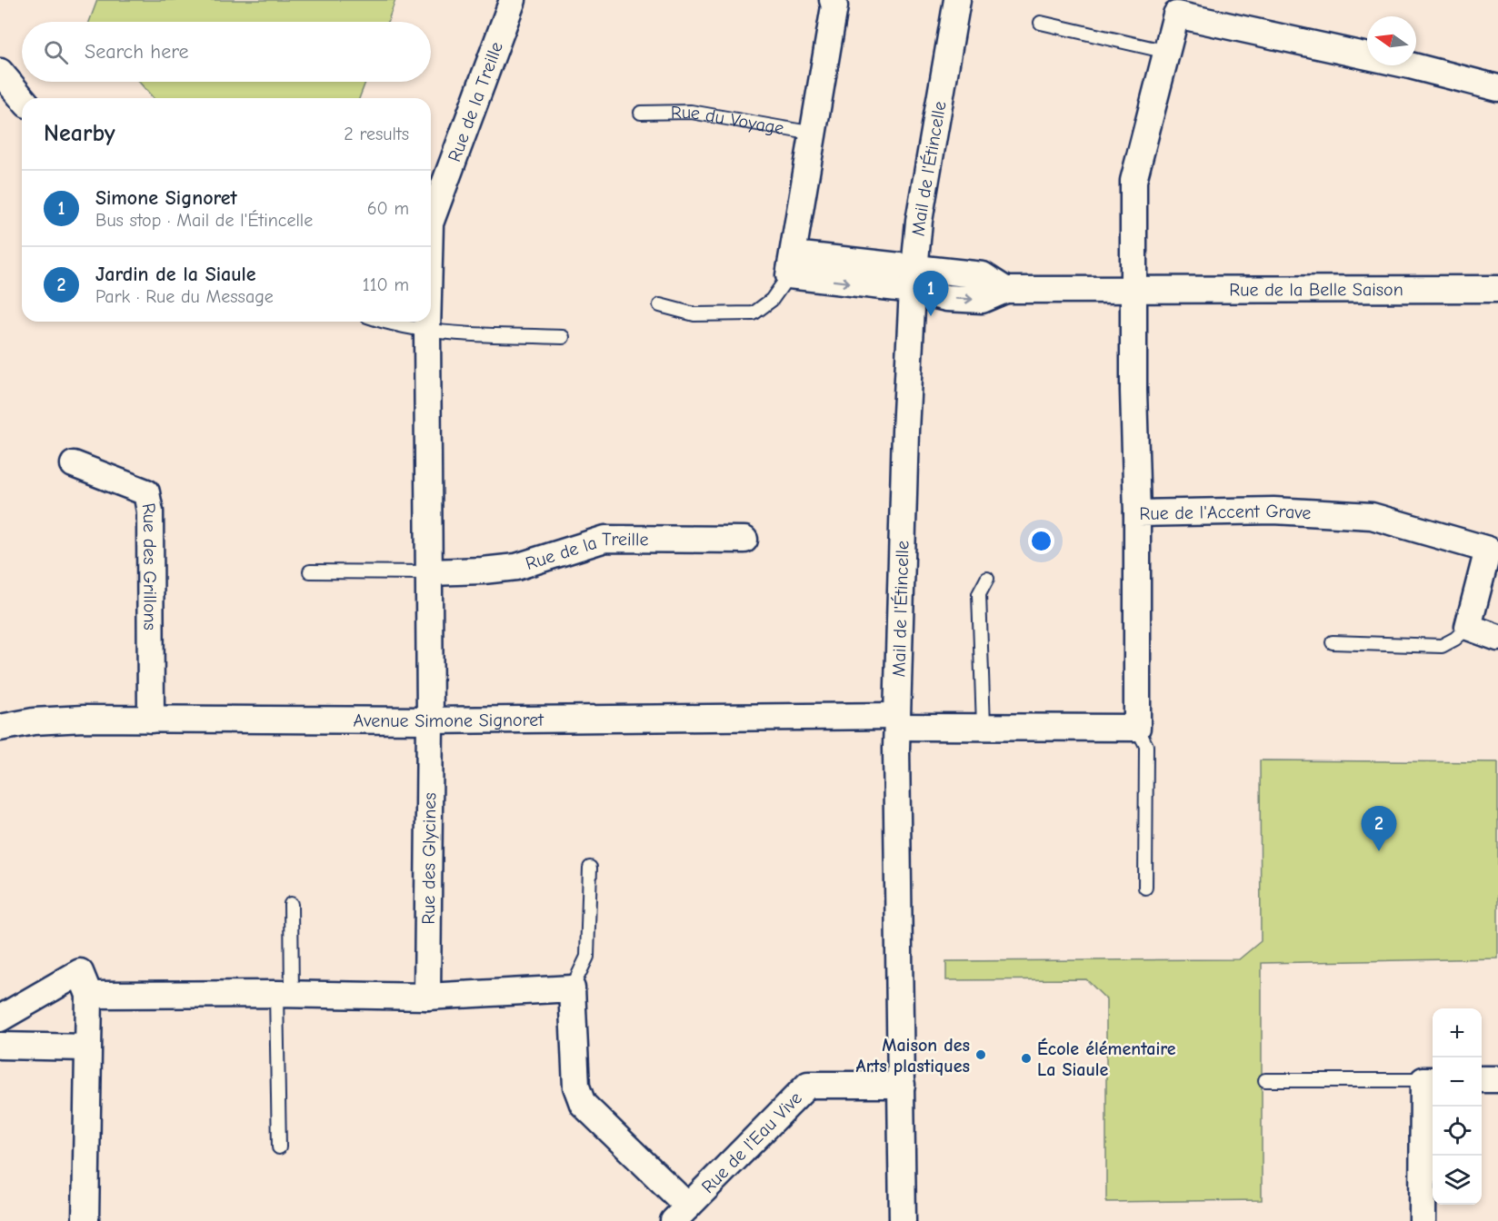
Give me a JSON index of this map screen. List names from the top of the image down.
{
  "streets": {
    "street": [
      "Rue de la Treille",
      "Mail de l'Étincelle",
      "Rue de la Belle Saison",
      "Rue de l'Accent Grave",
      "Rue des Grillons",
      "Avenue Simone Signoret",
      "Rue des Glycines",
      "Rue de l'Eau Vive"
    ],
    "lane": ["Rue du Voyage"]
  },
  "crossings": [
    ["Rue de la Treille", "Avenue Simone Signoret"],
    ["Rue de la Treille", "Rue des Glycines"],
    ["Mail de l'Étincelle", "Rue de la Belle Saison"],
    ["Mail de l'Étincelle", "Avenue Simone Signoret"],
    ["Mail de l'Étincelle", "Rue de l'Eau Vive"],
    ["Rue des Grillons", "Avenue Simone Signoret"],
    ["Avenue Simone Signoret", "Rue des Glycines"]
  ],
  "places": ["Maison des Arts plastiques", "École élémentaire La Siaule"],
  "north": "left",
  "page": {
    "search": "Search here",
    "heading": ["Nearby", "2 results"],
    "list": [
      {
        "mark": "1",
        "name": "Simone Signoret",
        "note": "Bus stop · Mail de l'Étincelle",
        "value": "60 m"
      },
      {
        "mark": "2",
        "name": "Jardin de la Siaule",
        "note": "Park · Rue du Message",
        "value": "110 m"
      }
    ],
    "pins": ["1", "2"],
    "map_buttons": ["+", "−"]
  }
}
